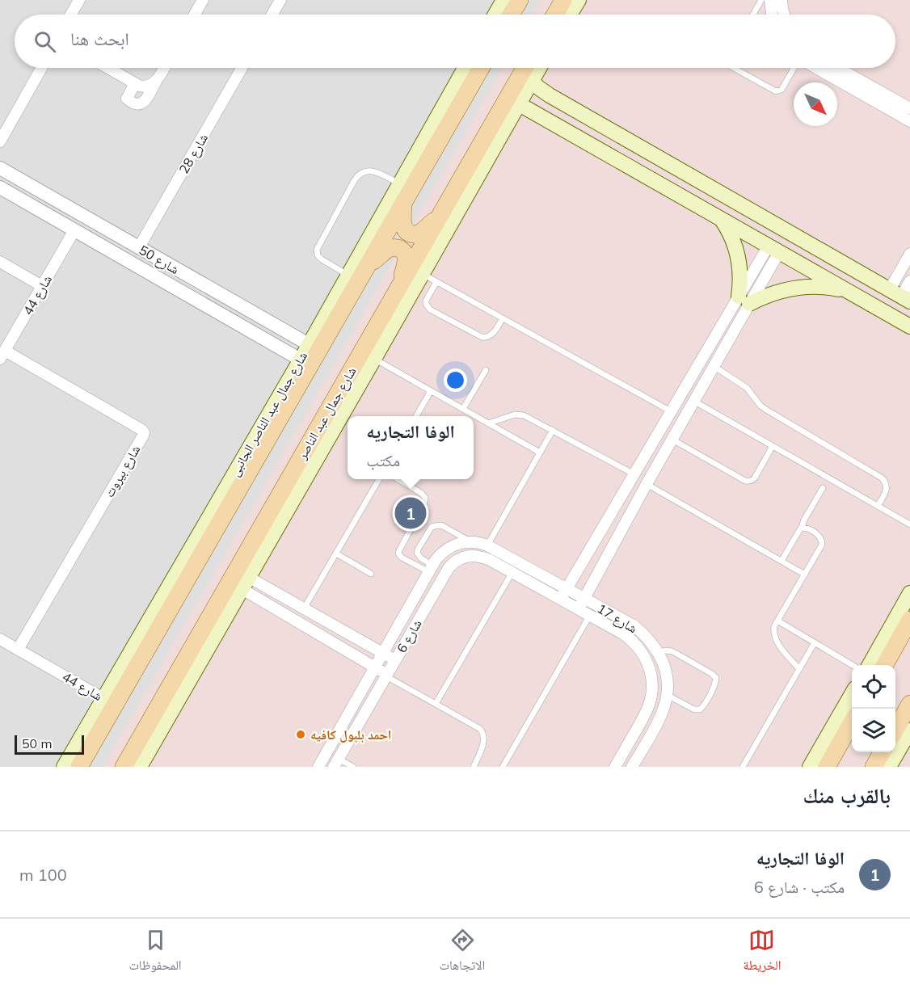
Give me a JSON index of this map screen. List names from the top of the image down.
{
  "streets": {
    "main road": ["شارع جمال عبد الناصر", "شارع جمال عبد الناصر الجانبى"],
    "street": [
      "شارع 28",
      "شارع 50",
      "شارع 44",
      "شارع بيروت",
      "شارع 17",
      "شارع 6"
    ]
  },
  "crossings": [
    ["شارع 28", "شارع 50"],
    ["شارع 50", "شارع 44"],
    ["شارع 50", "شارع جمال عبد الناصر الجانبى"],
    ["شارع 44", "شارع بيروت"],
    ["شارع 17", "شارع 6"]
  ],
  "places": ["احمد بلبول كافيه"],
  "scale_bar": "50 m",
  "north": "bottom right",
  "page": {
    "search": "ابحث هنا",
    "popup": ["الوفا التجاريه", "مكتب"],
    "pins": "1",
    "scale": "50 m",
    "heading": "بالقرب منك",
    "list": [
      {
        "mark": "1",
        "name": "الوفا التجاريه",
        "note": "مكتب · شارع 6",
        "value": "100 m"
      }
    ],
    "nav": ["الخريطة", "الاتجاهات", "المحفوظات"]
  }
}
